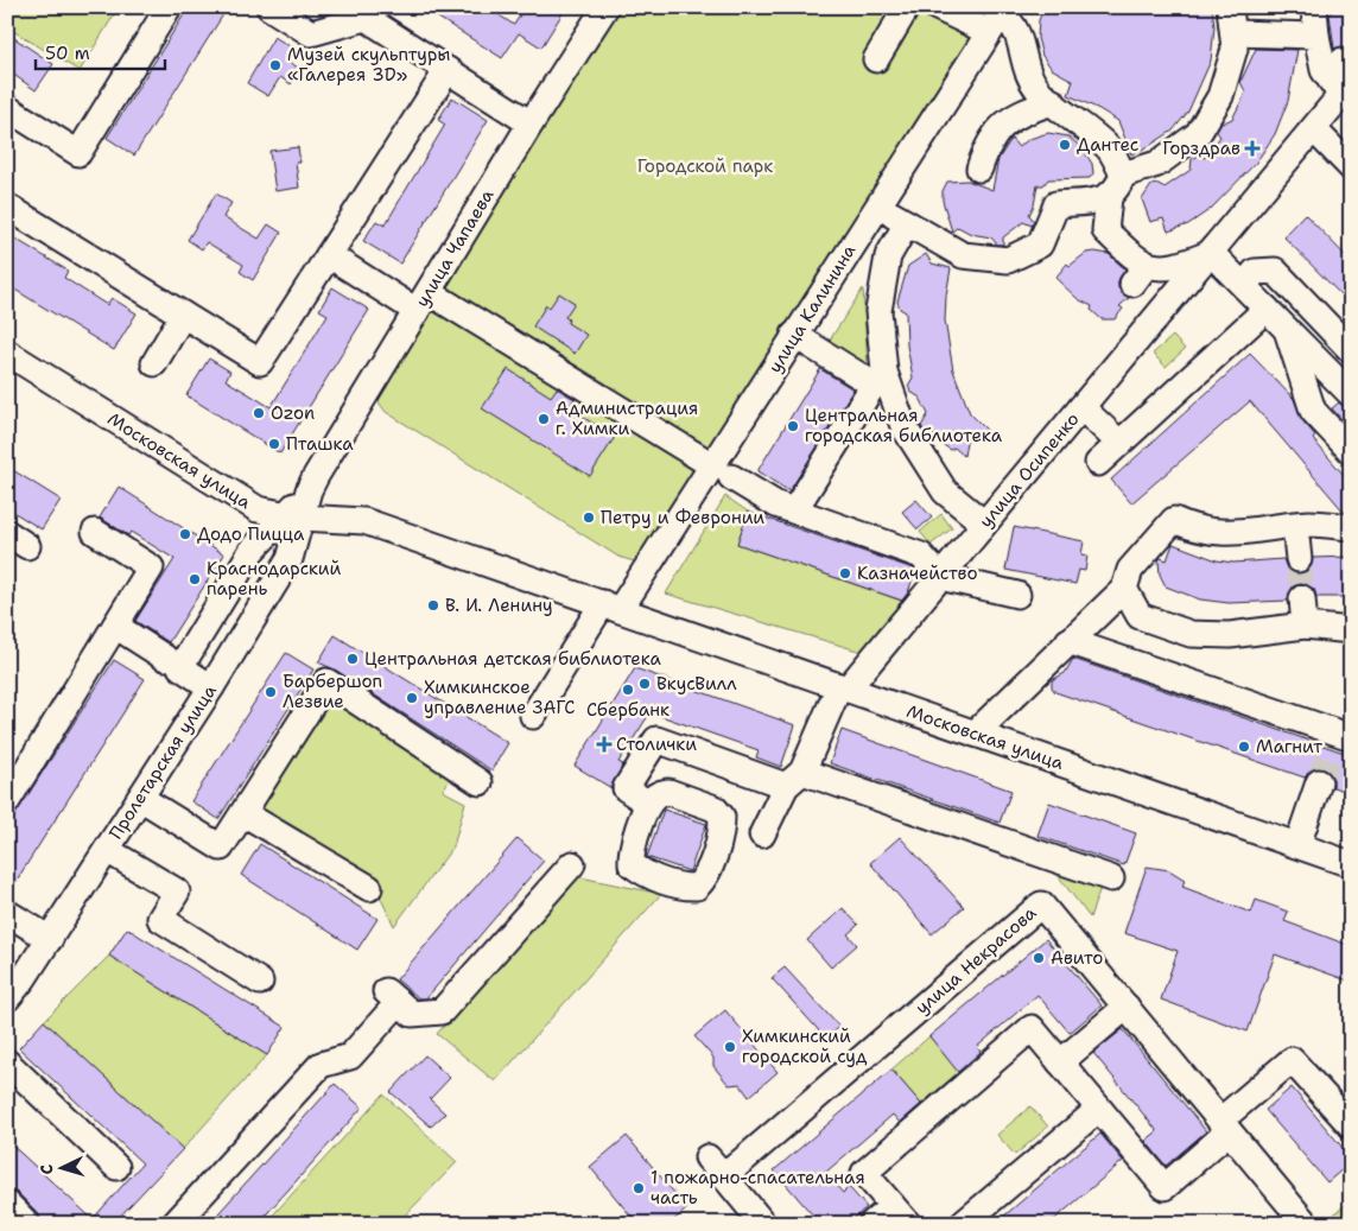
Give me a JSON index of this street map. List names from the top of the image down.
{
  "streets": {
    "street": [
      "улица Чапаева",
      "улица Калинина",
      "Московская улица",
      "улица Осипенко",
      "Пролетарская улица",
      "улица Некрасова"
    ]
  },
  "crossings": [
    ["улица Чапаева", "Московская улица"],
    ["улица Чапаева", "Пролетарская улица"],
    ["улица Калинина", "Московская улица"],
    ["Московская улица", "улица Осипенко"],
    ["Московская улица", "Пролетарская улица"]
  ],
  "parks": ["Городской парк"],
  "places": {
    "other": [
      "Музей скульптуры «Галерея 3D»",
      "Дантес",
      "Ozon",
      "Администрация г. Химки",
      "Центральная городская библиотека",
      "Пташка",
      "Петру и Февронии",
      "Додо Пицца",
      "Казначейство",
      "Краснодарский парень",
      "В. И. Ленину",
      "Центральная детская библиотека",
      "ВкусВилл",
      "Сбербанк",
      "Барбершоп Лезвие",
      "Химкинское управление ЗАГС",
      "Магнит",
      "Авито",
      "Химкинский городской суд",
      "1 пожарно-спасательная часть"
    ],
    "health": ["Горздрав", "Столички"]
  },
  "scale_bar": "50 m",
  "north": "left"
}
